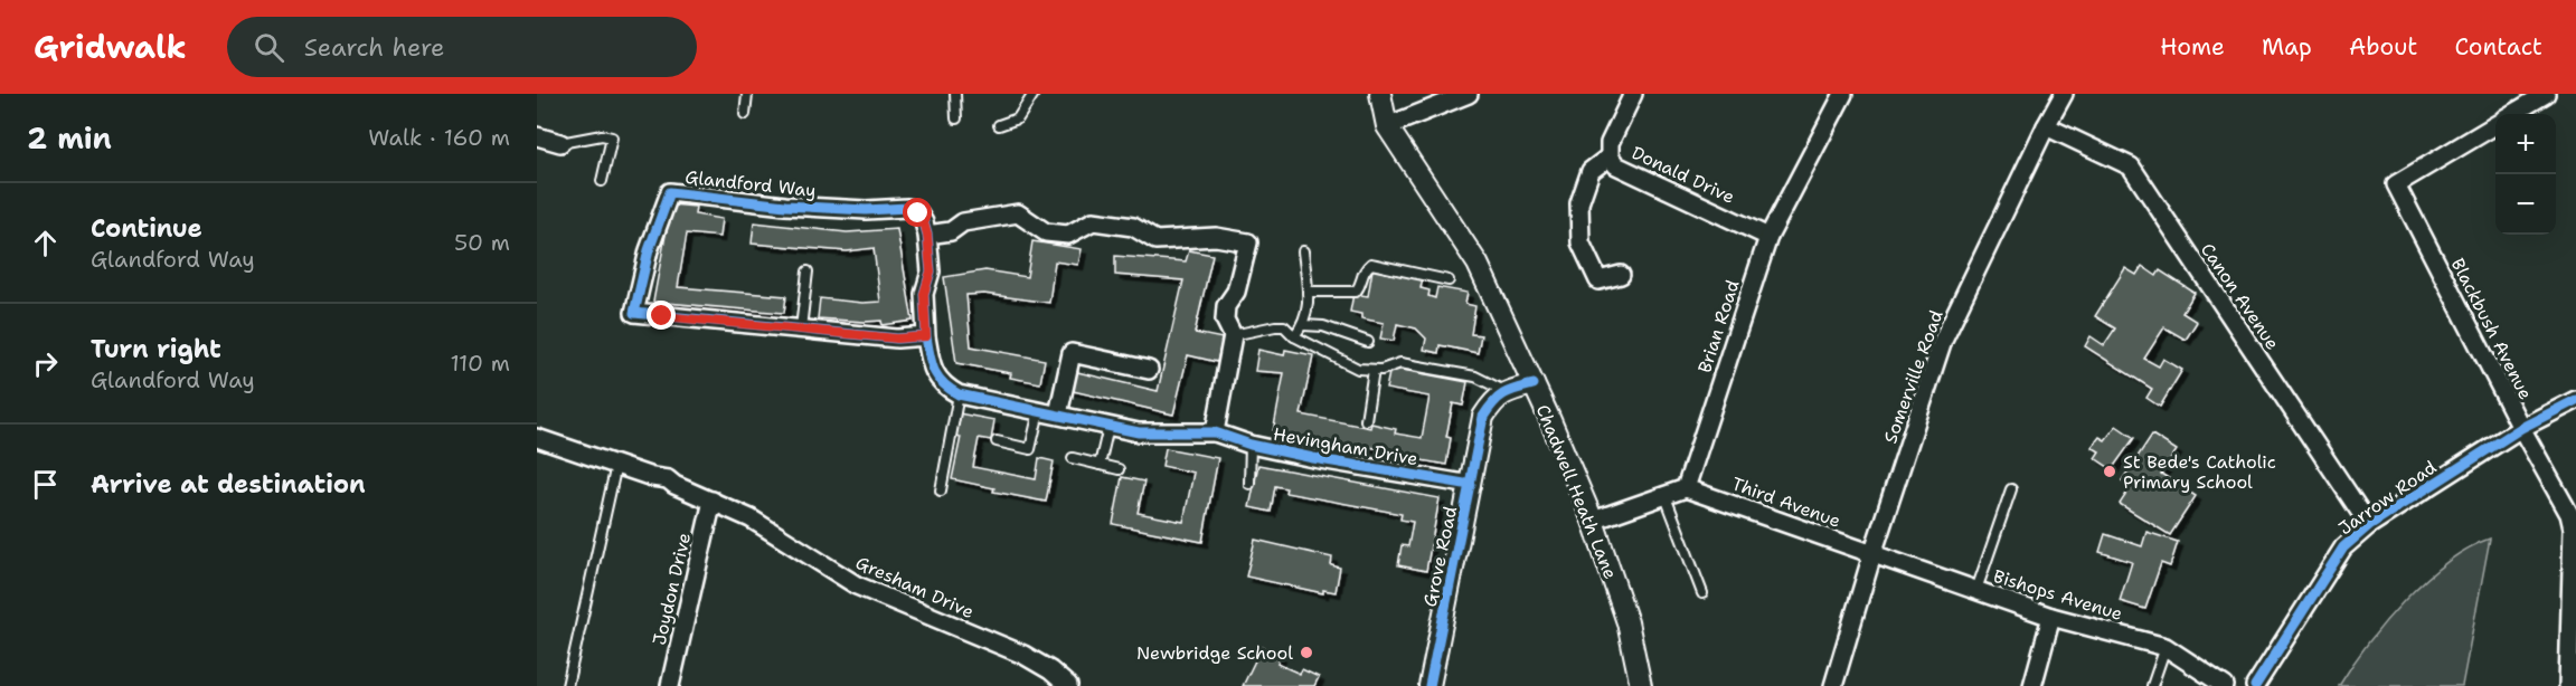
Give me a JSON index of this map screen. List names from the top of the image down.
{
  "streets": {
    "street": [
      "Donald Drive",
      "Glandford Way",
      "Canon Avenue",
      "Brian Road",
      "Blackbush Avenue",
      "Somerville Road",
      "Hevingham Drive",
      "Chadwell Heath Lane",
      "Jarrow Road",
      "Third Avenue",
      "Grove Road",
      "Gresham Drive",
      "Joydon Drive",
      "Bishops Avenue"
    ]
  },
  "crossings": [
    ["Donald Drive", "Brian Road"],
    ["Canon Avenue", "Somerville Road"],
    ["Canon Avenue", "Jarrow Road"],
    ["Brian Road", "Third Avenue"],
    ["Blackbush Avenue", "Jarrow Road"],
    ["Somerville Road", "Third Avenue"],
    ["Somerville Road", "Bishops Avenue"],
    ["Hevingham Drive", "Grove Road"],
    ["Third Avenue", "Bishops Avenue"],
    ["Gresham Drive", "Joydon Drive"]
  ],
  "places": ["St Bede's Catholic Primary School", "Newbridge School"],
  "page": {
    "header": "Gridwalk",
    "search": "Search here",
    "nav": [
      "Home",
      "Map",
      "About",
      "Contact"
    ],
    "heading": ["2 min", "Walk · 160 m"],
    "map_buttons": ["+", "−"],
    "list": [
      ["Continue", "Glandford Way", "50 m"],
      ["Turn right", "Glandford Way", "110 m"],
      "Arrive at destination"
    ]
  }
}
